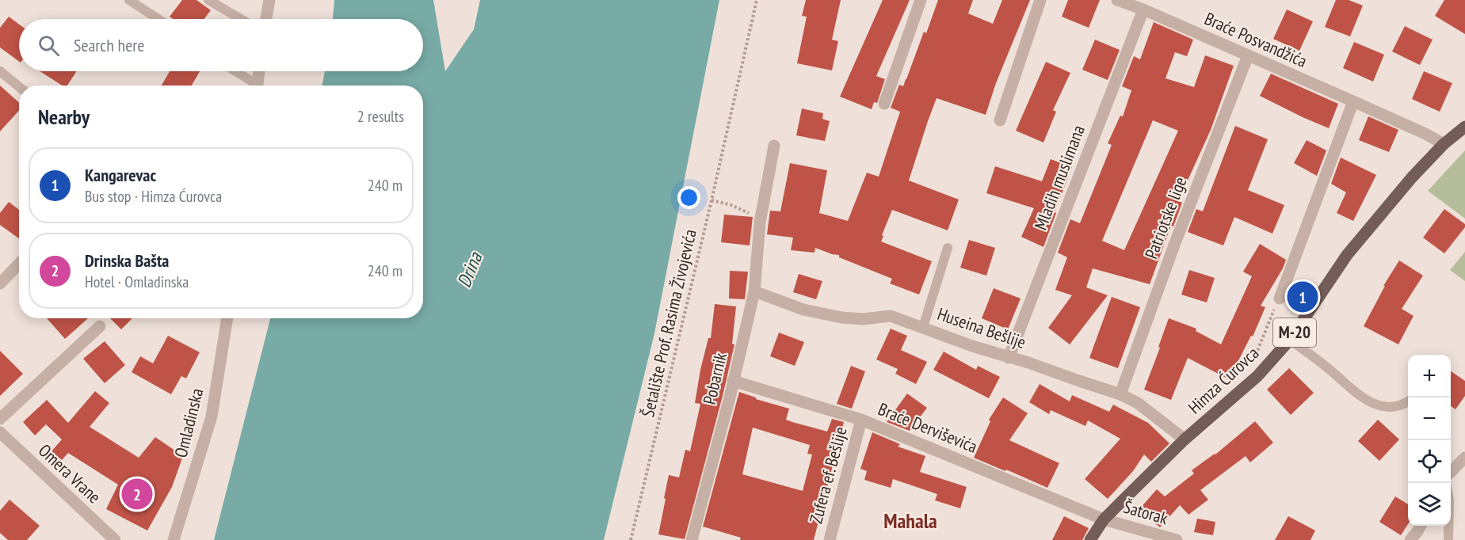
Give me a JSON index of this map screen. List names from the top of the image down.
{
  "streets": {
    "main road": ["M-20", "Himza Ćurovca"],
    "street": [
      "Braće Posvandžića",
      "Mladih muslimana",
      "Patriotske lige",
      "Huseina Bešlije",
      "Pobarnik",
      "Omladinska",
      "Braće Derviševića",
      "Omera Vrane",
      "Zufera ef. Bešlije",
      "Šatorak"
    ],
    "path": ["Šetalište Prof. Rasima Živojevića"]
  },
  "crossings": [
    ["Braće Posvandžića", "Mladih muslimana"],
    ["Braće Posvandžića", "Patriotske lige"],
    ["Braće Posvandžića", "Himza Ćurovca"],
    ["Mladih muslimana", "Huseina Bešlije"],
    ["Patriotske lige", "Huseina Bešlije"],
    ["Huseina Bešlije", "Pobarnik"],
    ["Huseina Bešlije", "Himza Ćurovca"],
    ["M-20", "Himza Ćurovca"],
    ["M-20", "Braće Derviševića"],
    ["M-20", "Šatorak"],
    ["Pobarnik", "Braće Derviševića"],
    ["Himza Ćurovca", "Braće Derviševića"],
    ["Himza Ćurovca", "Šatorak"],
    ["Braće Derviševića", "Zufera ef. Bešlije"],
    ["Braće Derviševića", "Šatorak"]
  ],
  "districts": ["Mahala"],
  "water": ["Drina"],
  "page": {
    "search": "Search here",
    "heading": ["Nearby", "2 results"],
    "list": [
      {
        "mark": "1",
        "name": "Kangarevac",
        "note": "Bus stop · Himza Ćurovca",
        "value": "240 m"
      },
      {
        "mark": "2",
        "name": "Drinska Bašta",
        "note": "Hotel · Omladinska",
        "value": "240 m"
      }
    ],
    "pins": ["1", "2"],
    "map_buttons": ["+", "−"]
  }
}
